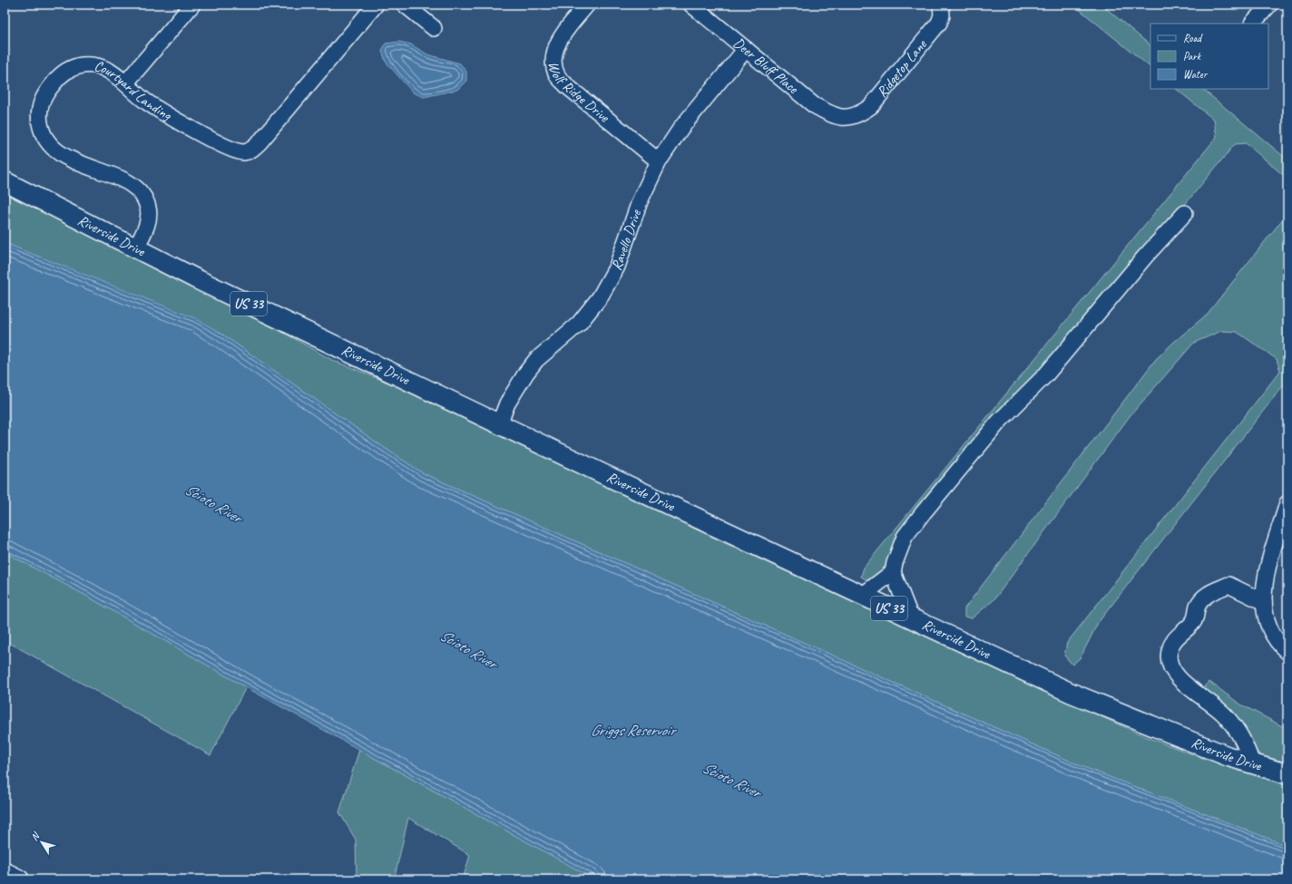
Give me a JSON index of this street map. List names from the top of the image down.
{
  "streets": {
    "main road": ["Riverside Drive", "US 33"],
    "street": [
      "Deer Bluff Place",
      "Ridgetop Lane",
      "Wolf Ridge Drive",
      "Courtyard Landing",
      "Ravello Drive"
    ]
  },
  "crossings": [
    ["Deer Bluff Place", "Ridgetop Lane"],
    ["Deer Bluff Place", "Ravello Drive"],
    ["Wolf Ridge Drive", "Ravello Drive"],
    ["Courtyard Landing", "Riverside Drive"],
    ["Riverside Drive", "Ravello Drive"]
  ],
  "water": ["Scioto River", "Griggs Reservoir"],
  "legend": ["Road", "Park", "Water"],
  "north": "top left"
}
